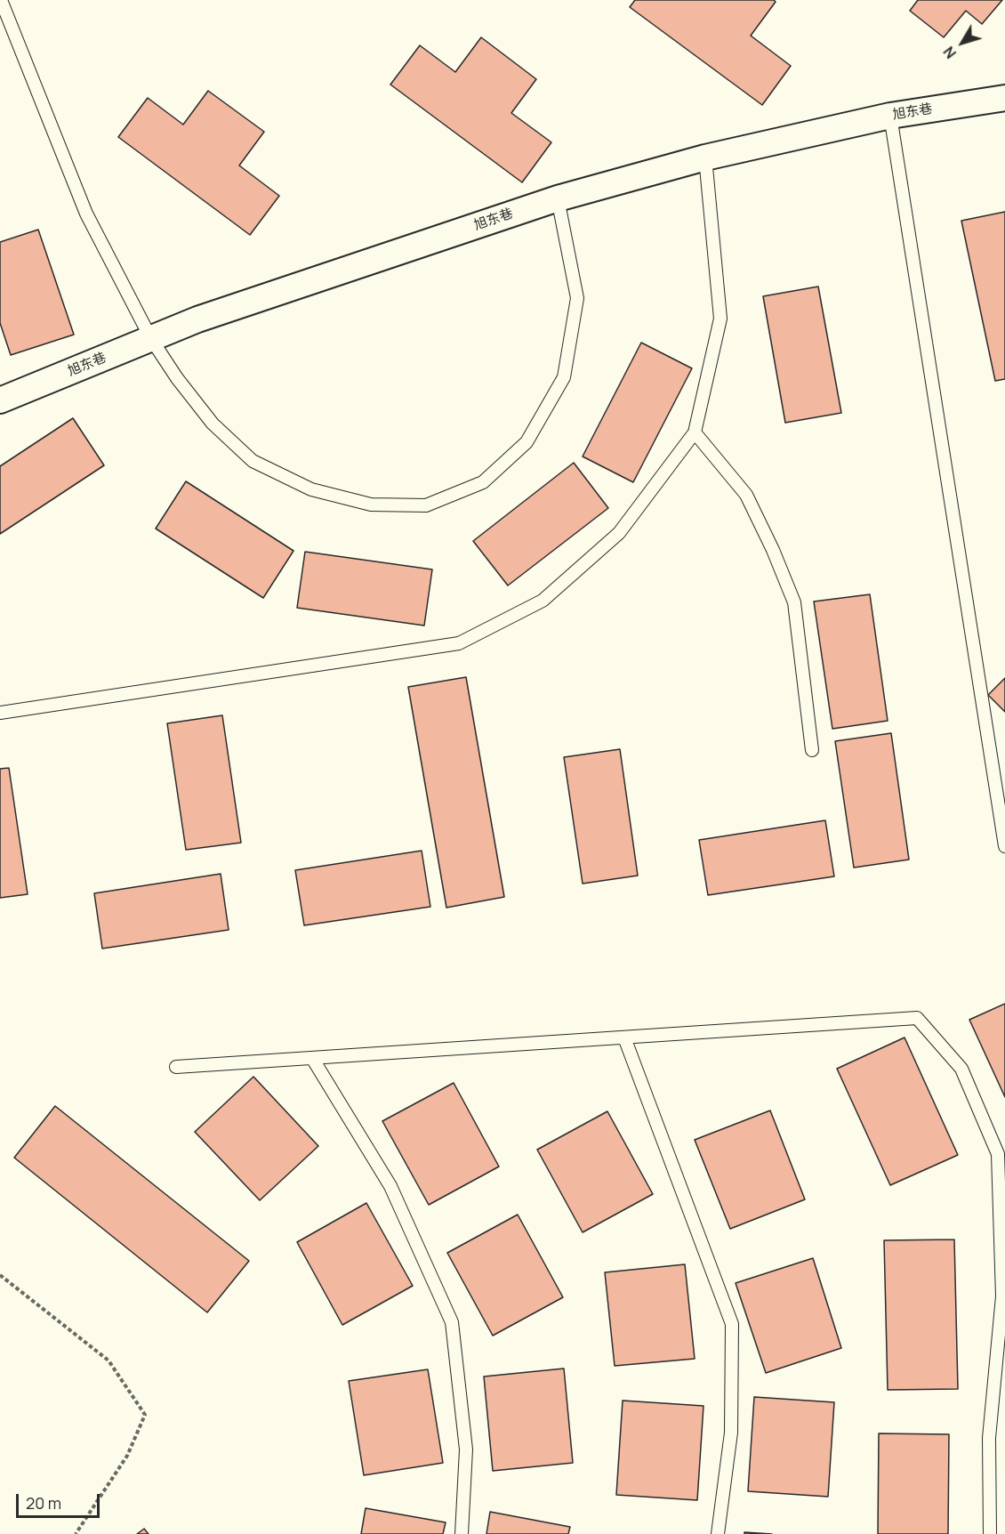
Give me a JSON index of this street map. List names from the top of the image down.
{
  "streets": {
    "street": ["旭东巷"]
  },
  "scale_bar": "20 m",
  "north": "bottom left"
}
